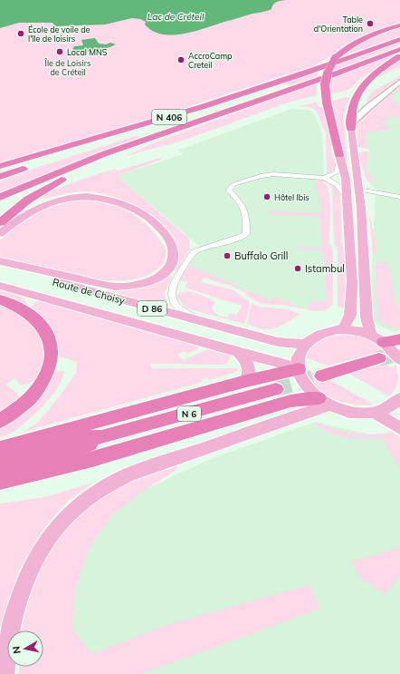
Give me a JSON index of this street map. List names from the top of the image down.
{
  "streets": {
    "highway": ["N 406", "N 6"],
    "main road": ["Route de Choisy", "D 86"]
  },
  "water": ["Lac de Créteil"],
  "parks": ["Île de Loisirs de Créteil"],
  "places": [
    "Table d'Orientation",
    "École de voile de l'île de loisirs",
    "Local MNS",
    "AccroCamp Creteil",
    "Hôtel Ibis",
    "Buffalo Grill",
    "Istambul"
  ],
  "north": "left"
}
